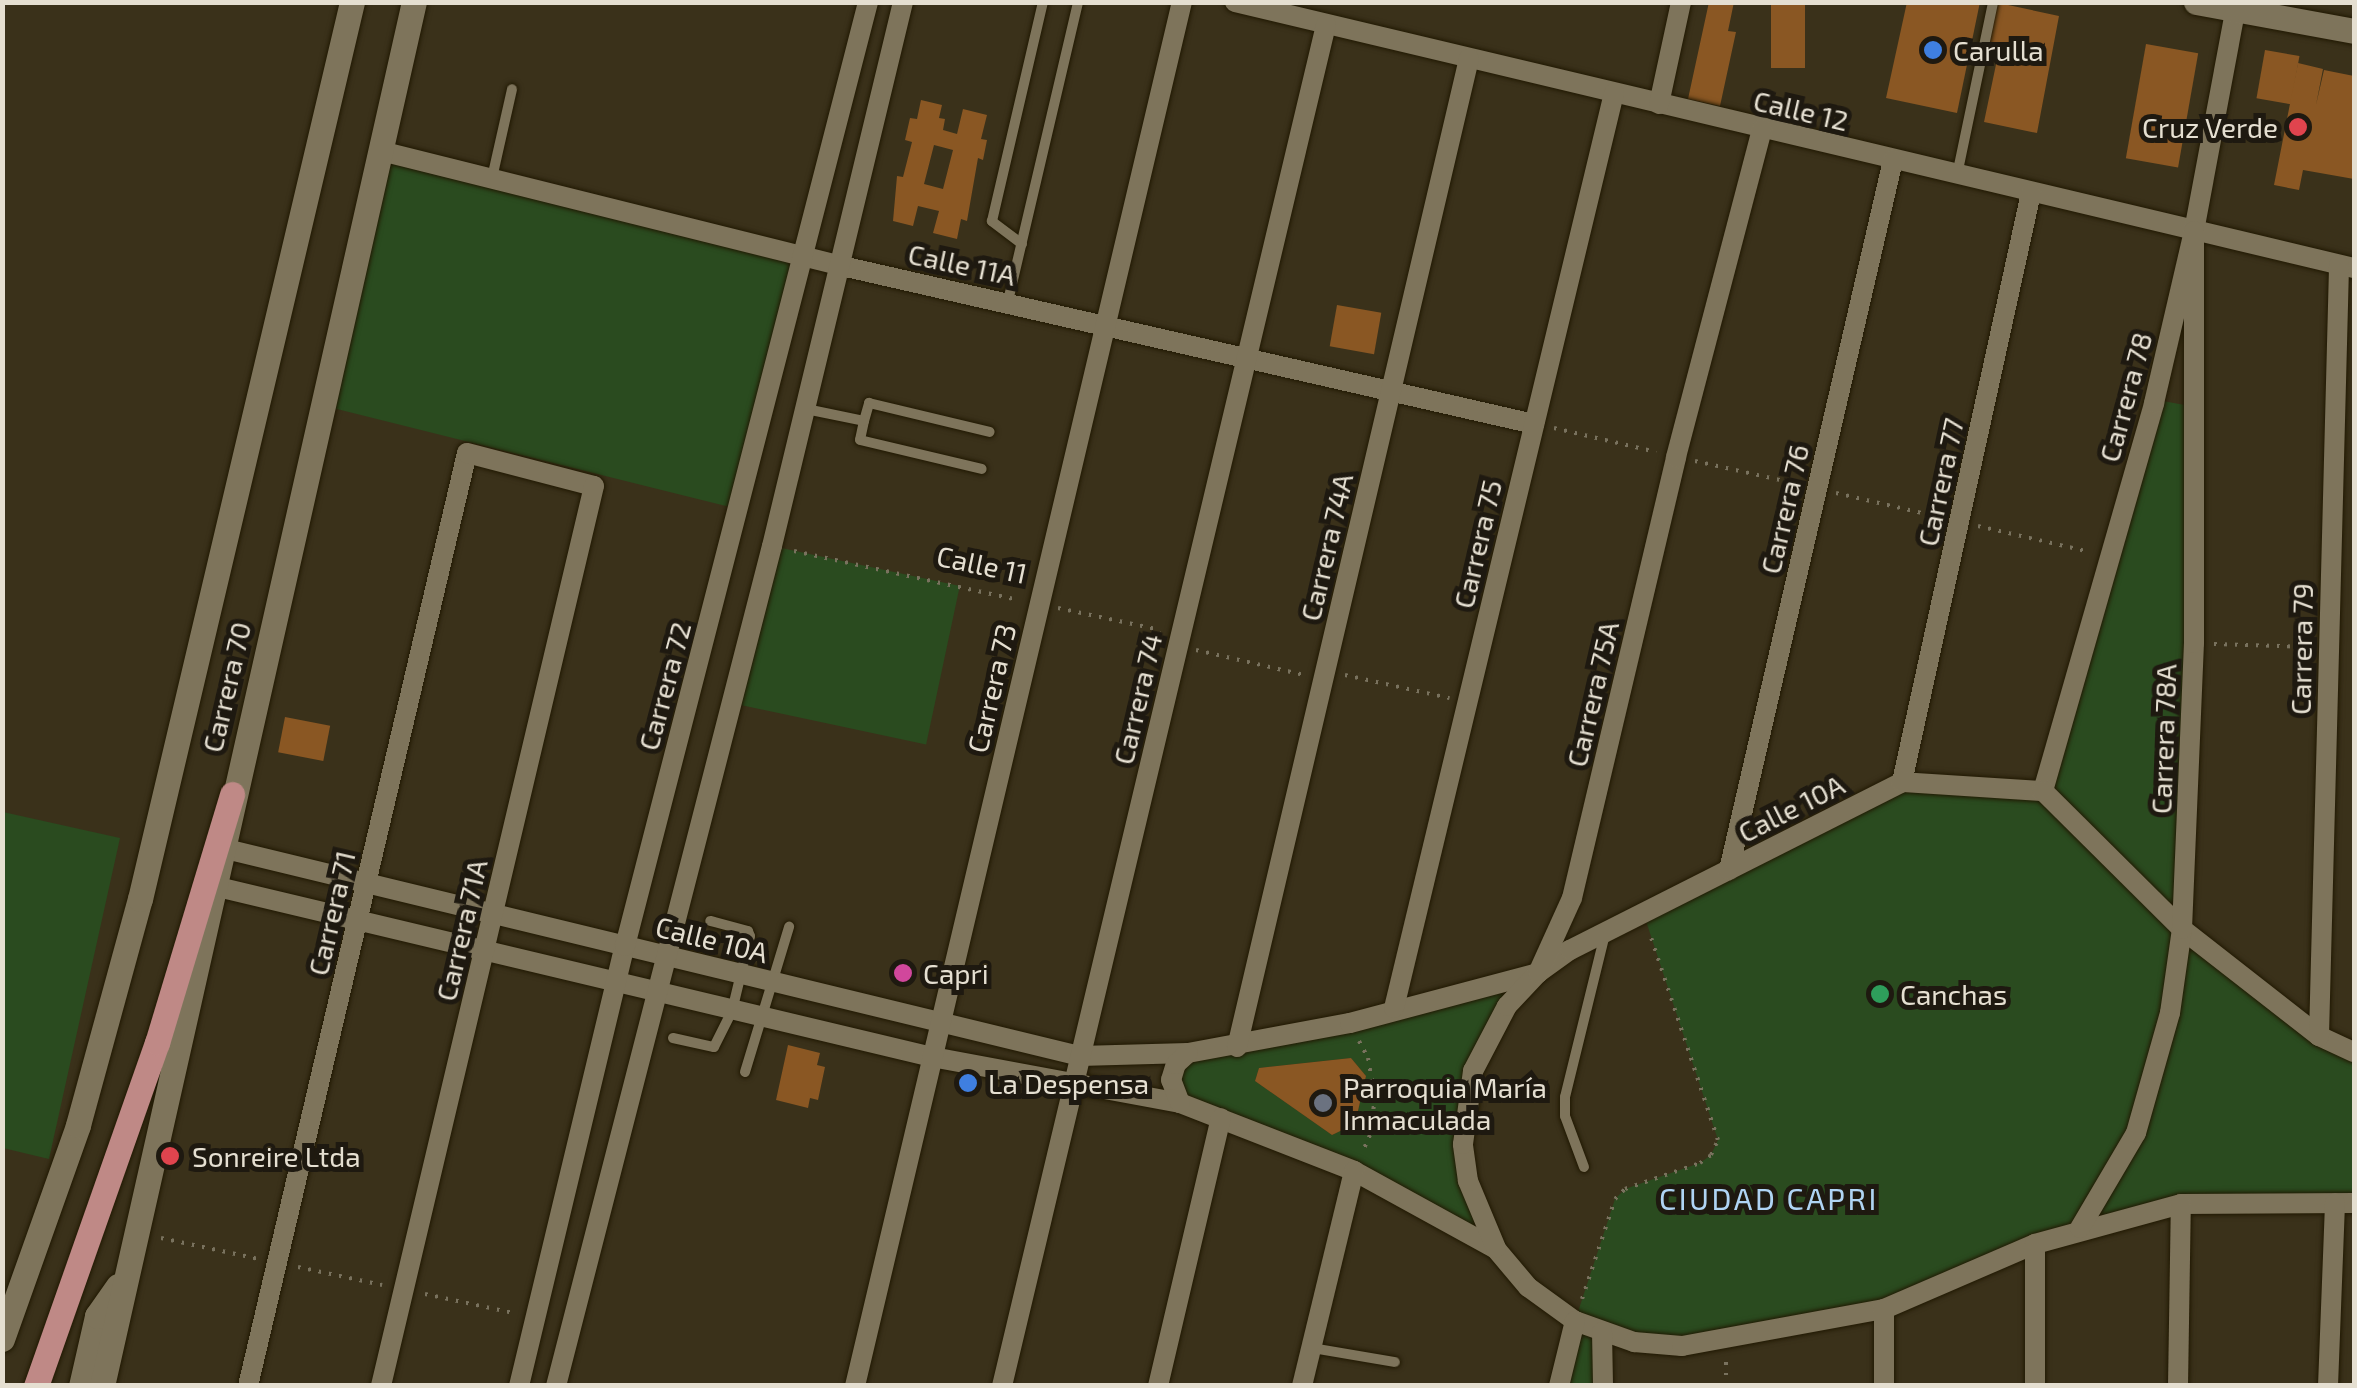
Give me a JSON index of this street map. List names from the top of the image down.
{
  "streets": {
    "street": [
      "Calle 12",
      "Calle 11A",
      "Carrera 78",
      "Carrera 77",
      "Carrera 76",
      "Carrera 75",
      "Carrera 74A",
      "Carrera 79",
      "Carrera 72",
      "Carrera 70",
      "Carrera 73",
      "Carrera 75A",
      "Carrera 74",
      "Carrera 78A",
      "Calle 10A",
      "Carrera 71",
      "Carrera 71A"
    ],
    "path": ["Calle 11"]
  },
  "crossings": [
    ["Calle 12", "Carrera 78"],
    ["Calle 12", "Carrera 77"],
    ["Calle 12", "Carrera 76"],
    ["Calle 12", "Carrera 75"],
    ["Calle 12", "Carrera 74A"],
    ["Calle 12", "Carrera 79"],
    ["Calle 12", "Carrera 75A"],
    ["Calle 12", "Carrera 74"],
    ["Calle 12", "Carrera 78A"],
    ["Calle 11A", "Carrera 75"],
    ["Calle 11A", "Carrera 74A"],
    ["Calle 11A", "Carrera 72"],
    ["Calle 11A", "Carrera 70"],
    ["Calle 11A", "Carrera 73"],
    ["Calle 11A", "Carrera 74"],
    ["Carrera 78", "Carrera 78A"],
    ["Carrera 77", "Calle 10A"],
    ["Carrera 76", "Calle 10A"],
    ["Carrera 75", "Calle 11"],
    ["Carrera 75", "Calle 10A"],
    ["Carrera 74A", "Calle 11"],
    ["Carrera 74A", "Calle 10A"],
    ["Calle 11", "Carrera 73"],
    ["Calle 11", "Carrera 74"],
    ["Carrera 72", "Calle 10A"],
    ["Carrera 70", "Calle 10A"],
    ["Carrera 73", "Calle 10A"],
    ["Carrera 75A", "Calle 10A"],
    ["Carrera 74", "Calle 10A"],
    ["Calle 10A", "Carrera 71"],
    ["Calle 10A", "Carrera 71A"],
    ["Carrera 71", "Carrera 71A"]
  ],
  "districts": ["CIUDAD CAPRI"],
  "places": [
    "Carulla",
    "Cruz Verde",
    "Capri",
    "Canchas",
    "La Despensa",
    "Parroquia María Inmaculada",
    "Sonreire Ltda"
  ]
}
